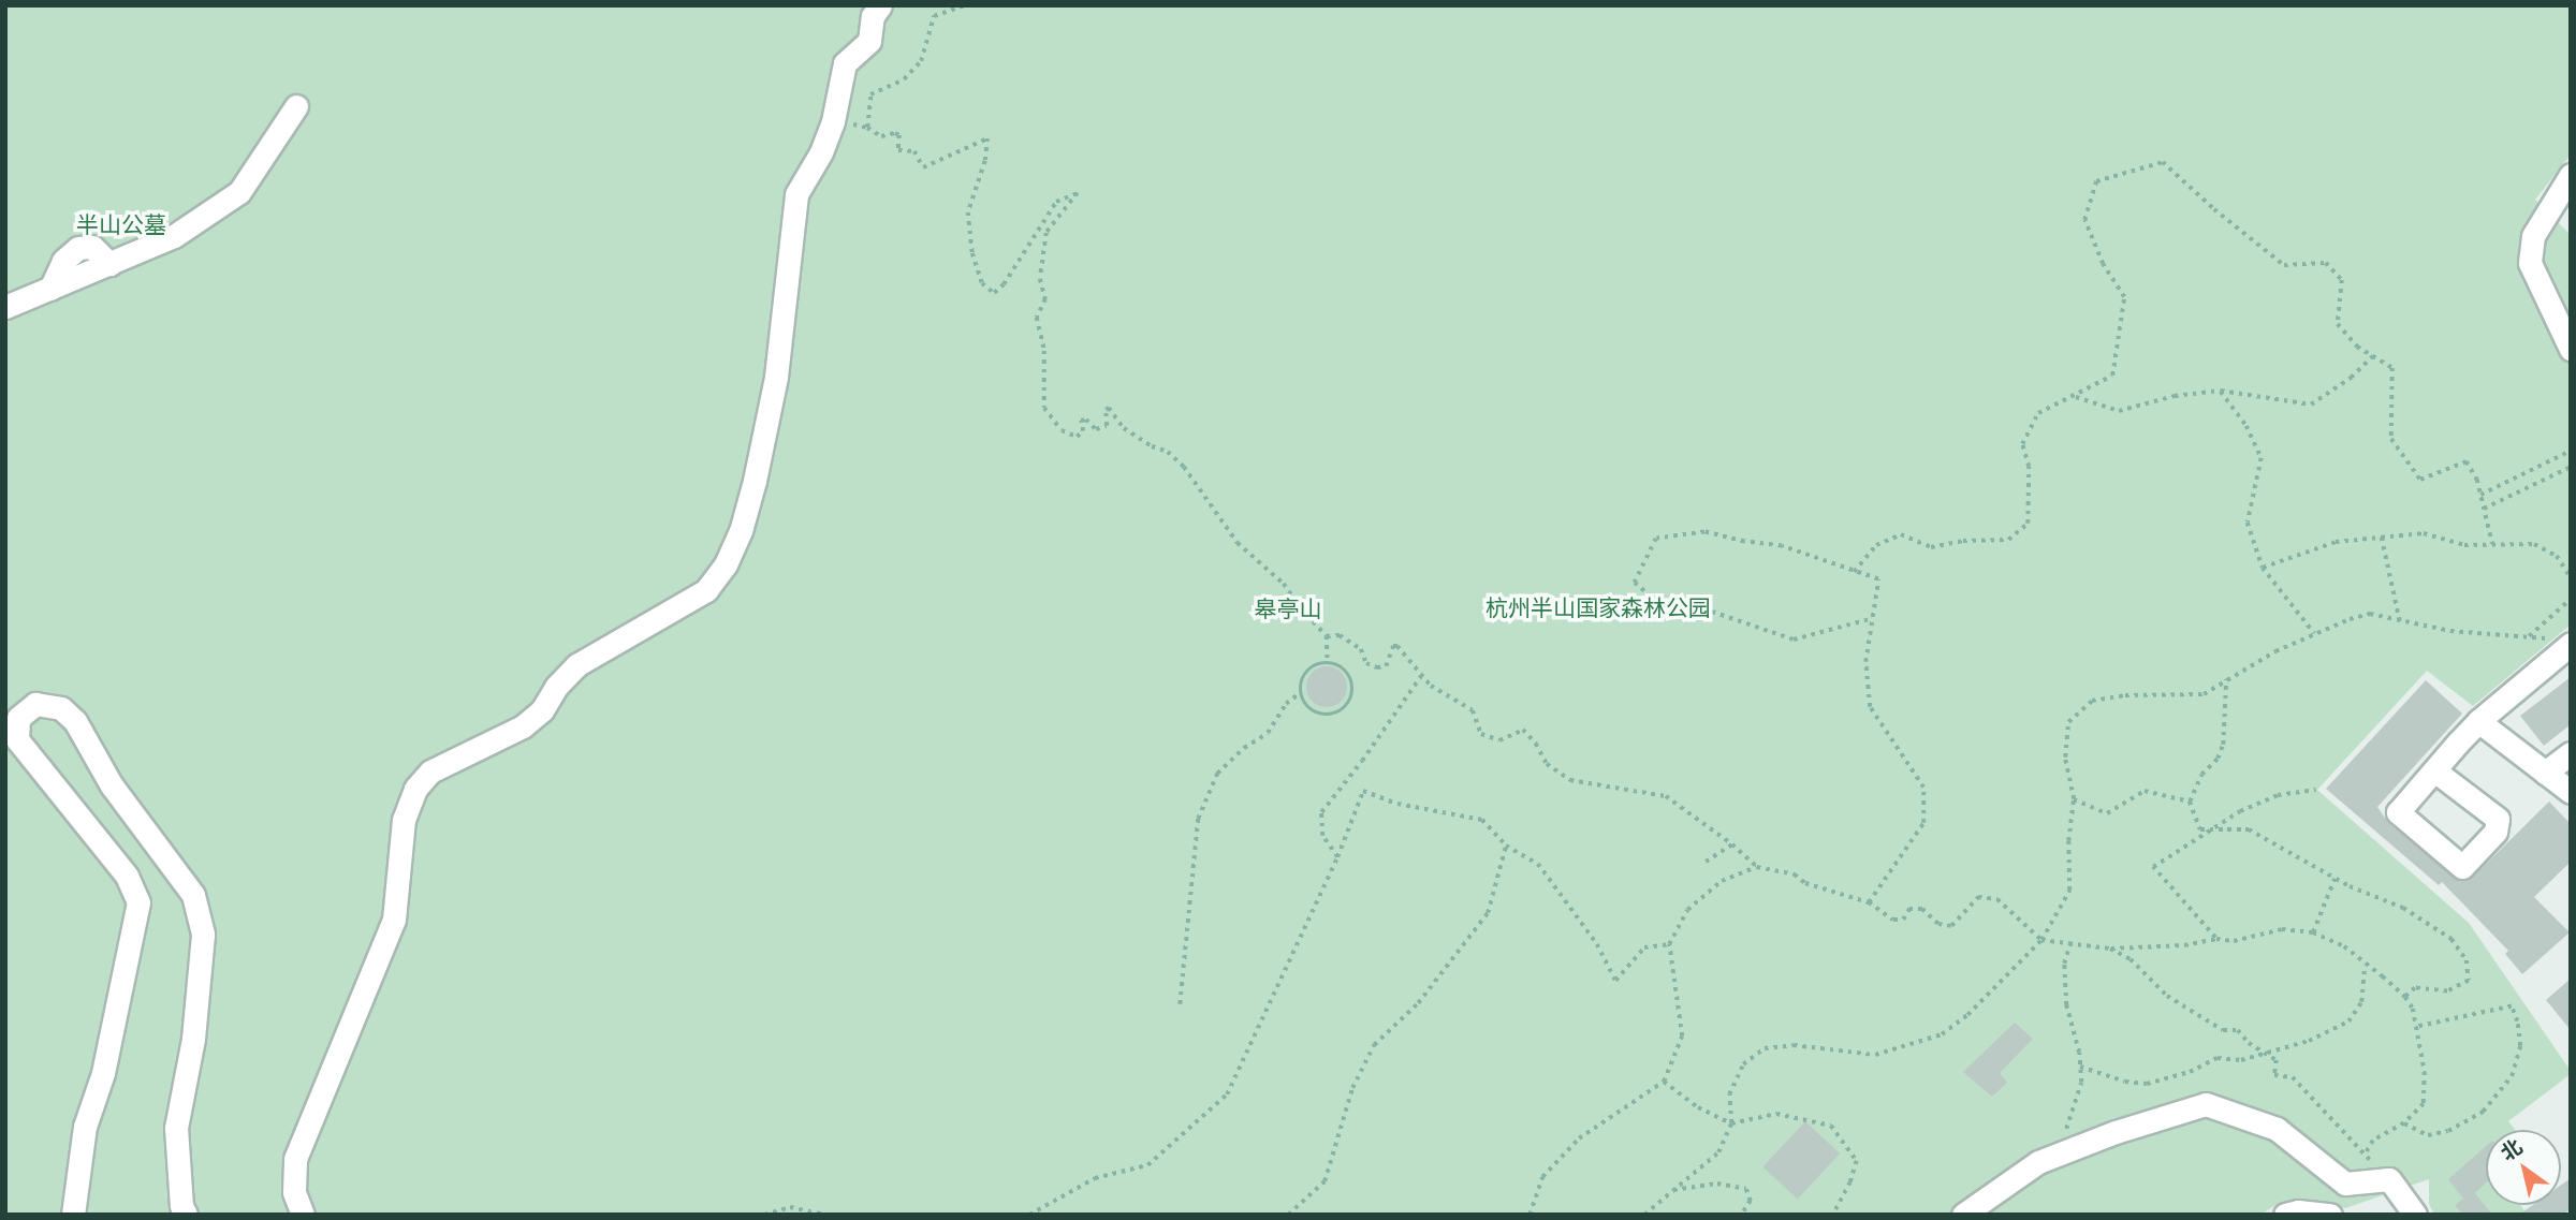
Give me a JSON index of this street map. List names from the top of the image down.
{
  "parks": ["半山公墓", "杭州半山国家森林公园", "皋亭山"],
  "north": "top left"
}
